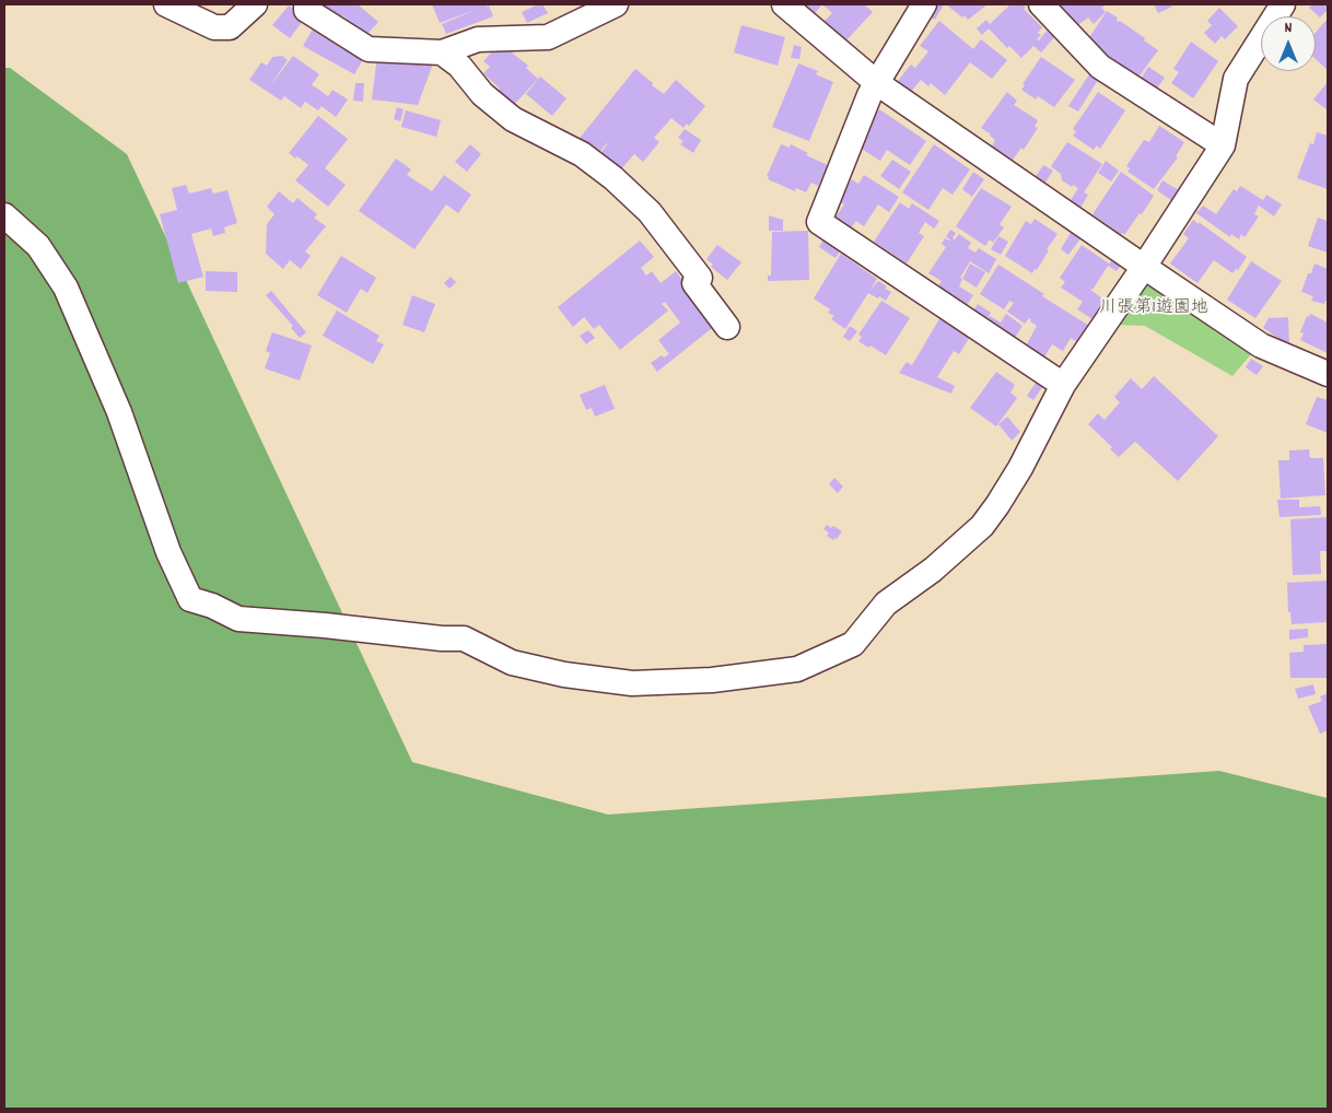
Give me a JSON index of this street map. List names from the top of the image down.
{
  "parks": ["川張第1遊園地"],
  "north": "top"
}
